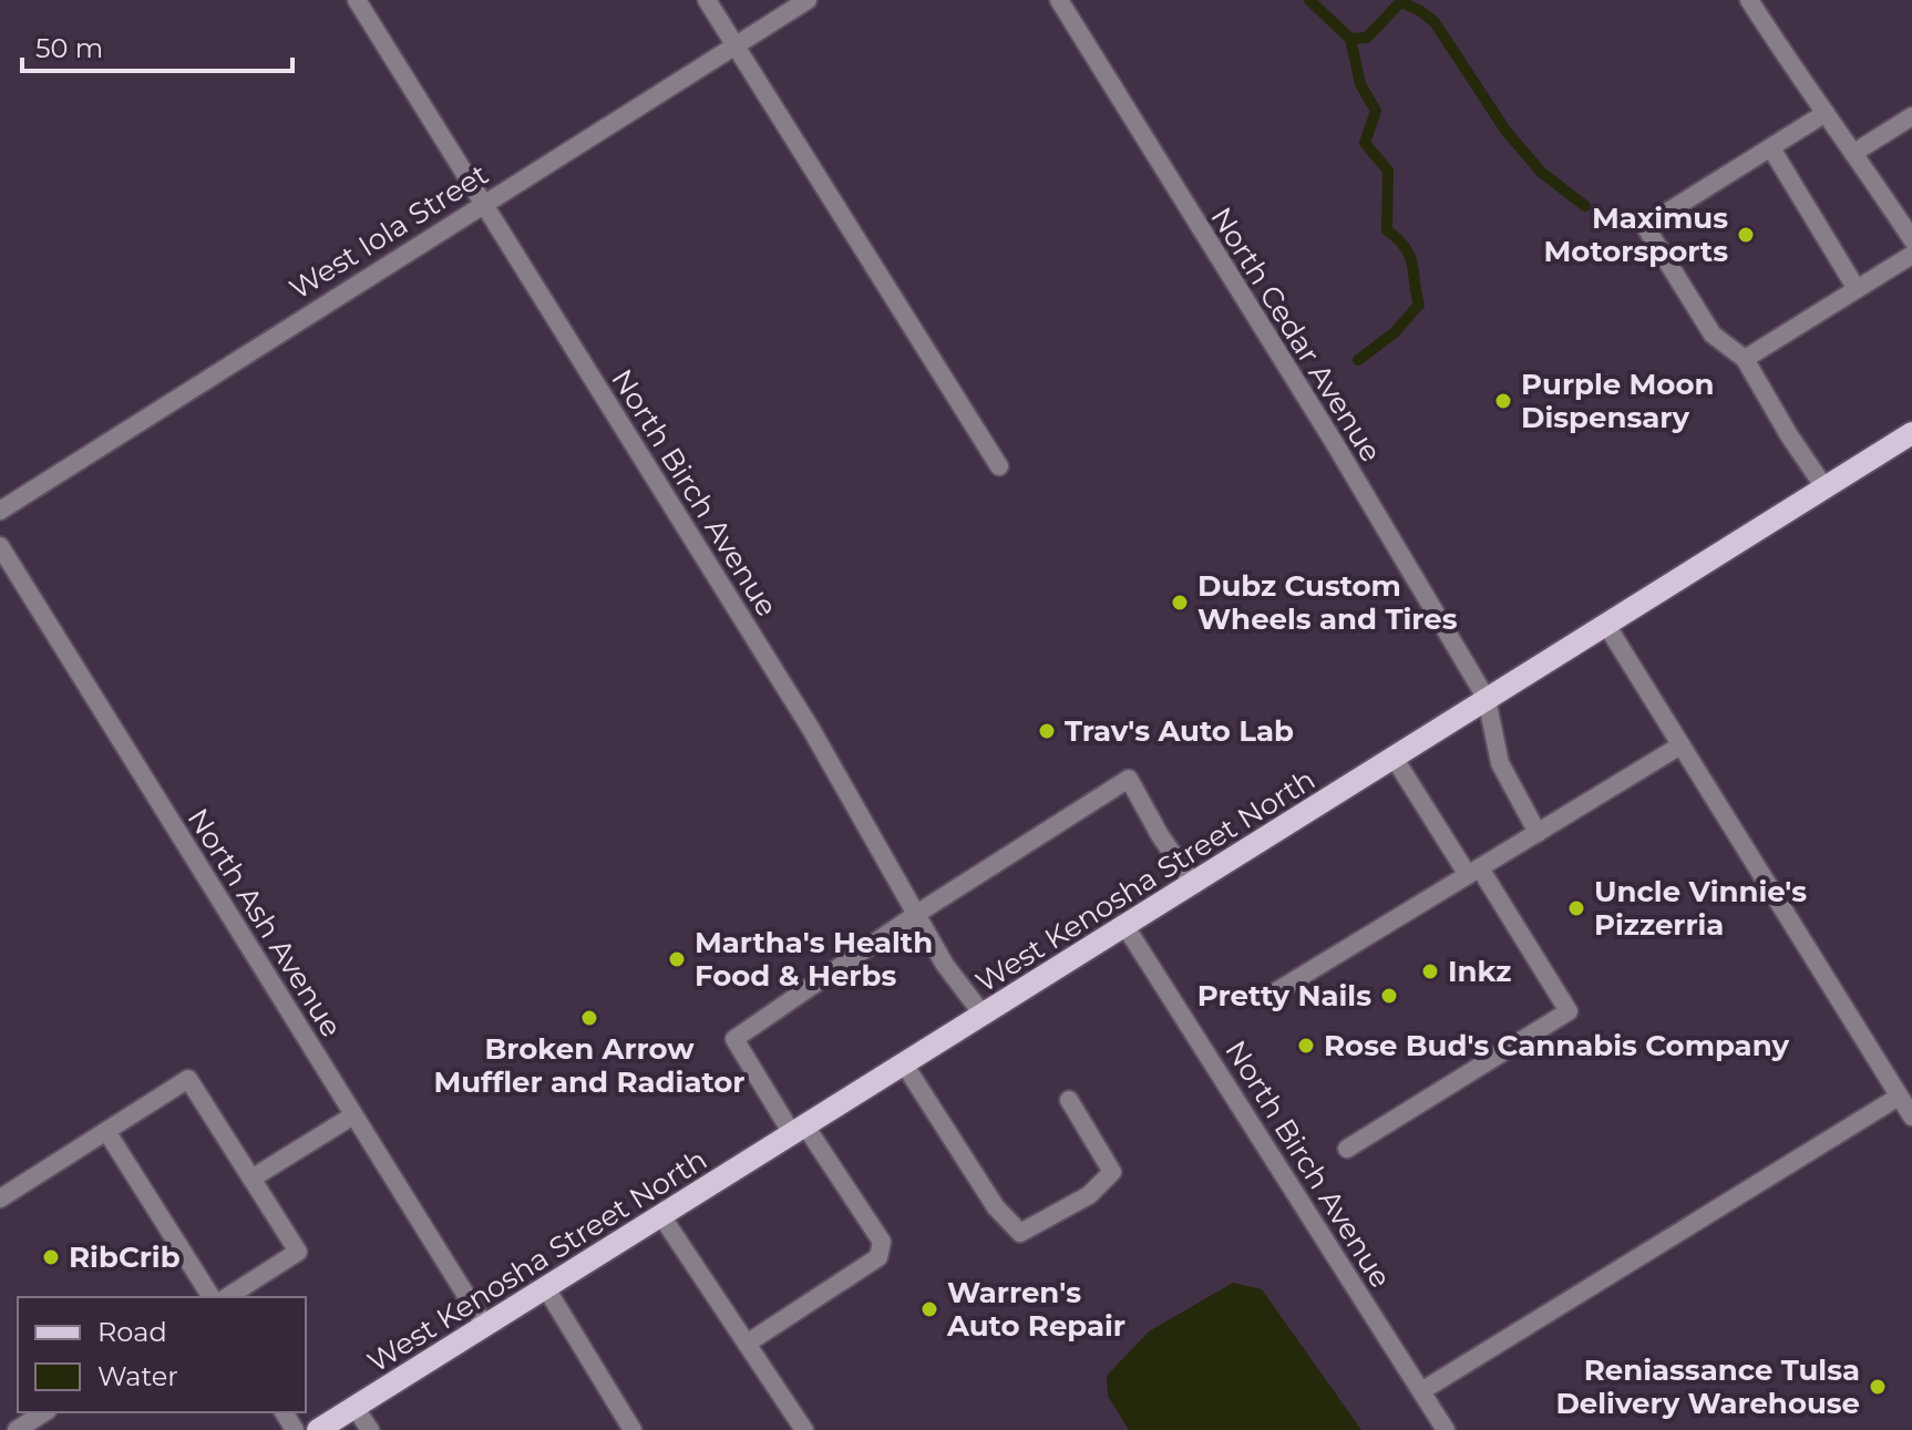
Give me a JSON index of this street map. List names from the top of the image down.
{
  "streets": {
    "main road": ["West Kenosha Street North"],
    "street": [
      "West Iola Street",
      "North Cedar Avenue",
      "North Birch Avenue",
      "North Ash Avenue"
    ]
  },
  "crossings": [
    ["West Iola Street", "North Birch Avenue"],
    ["North Cedar Avenue", "West Kenosha Street North"],
    ["North Birch Avenue", "West Kenosha Street North"],
    ["West Kenosha Street North", "North Ash Avenue"]
  ],
  "places": [
    "Maximus Motorsports",
    "Purple Moon Dispensary",
    "Dubz Custom Wheels and Tires",
    "Trav's Auto Lab",
    "Uncle Vinnie's Pizzerria",
    "Martha's Health Food & Herbs",
    "Inkz",
    "Pretty Nails",
    "Broken Arrow Muffler and Radiator",
    "Rose Bud's Cannabis Company",
    "RibCrib",
    "Warren's Auto Repair",
    "Reniassance Tulsa Delivery Warehouse"
  ],
  "legend": ["Road", "Water"],
  "scale_bar": "50 m"
}
